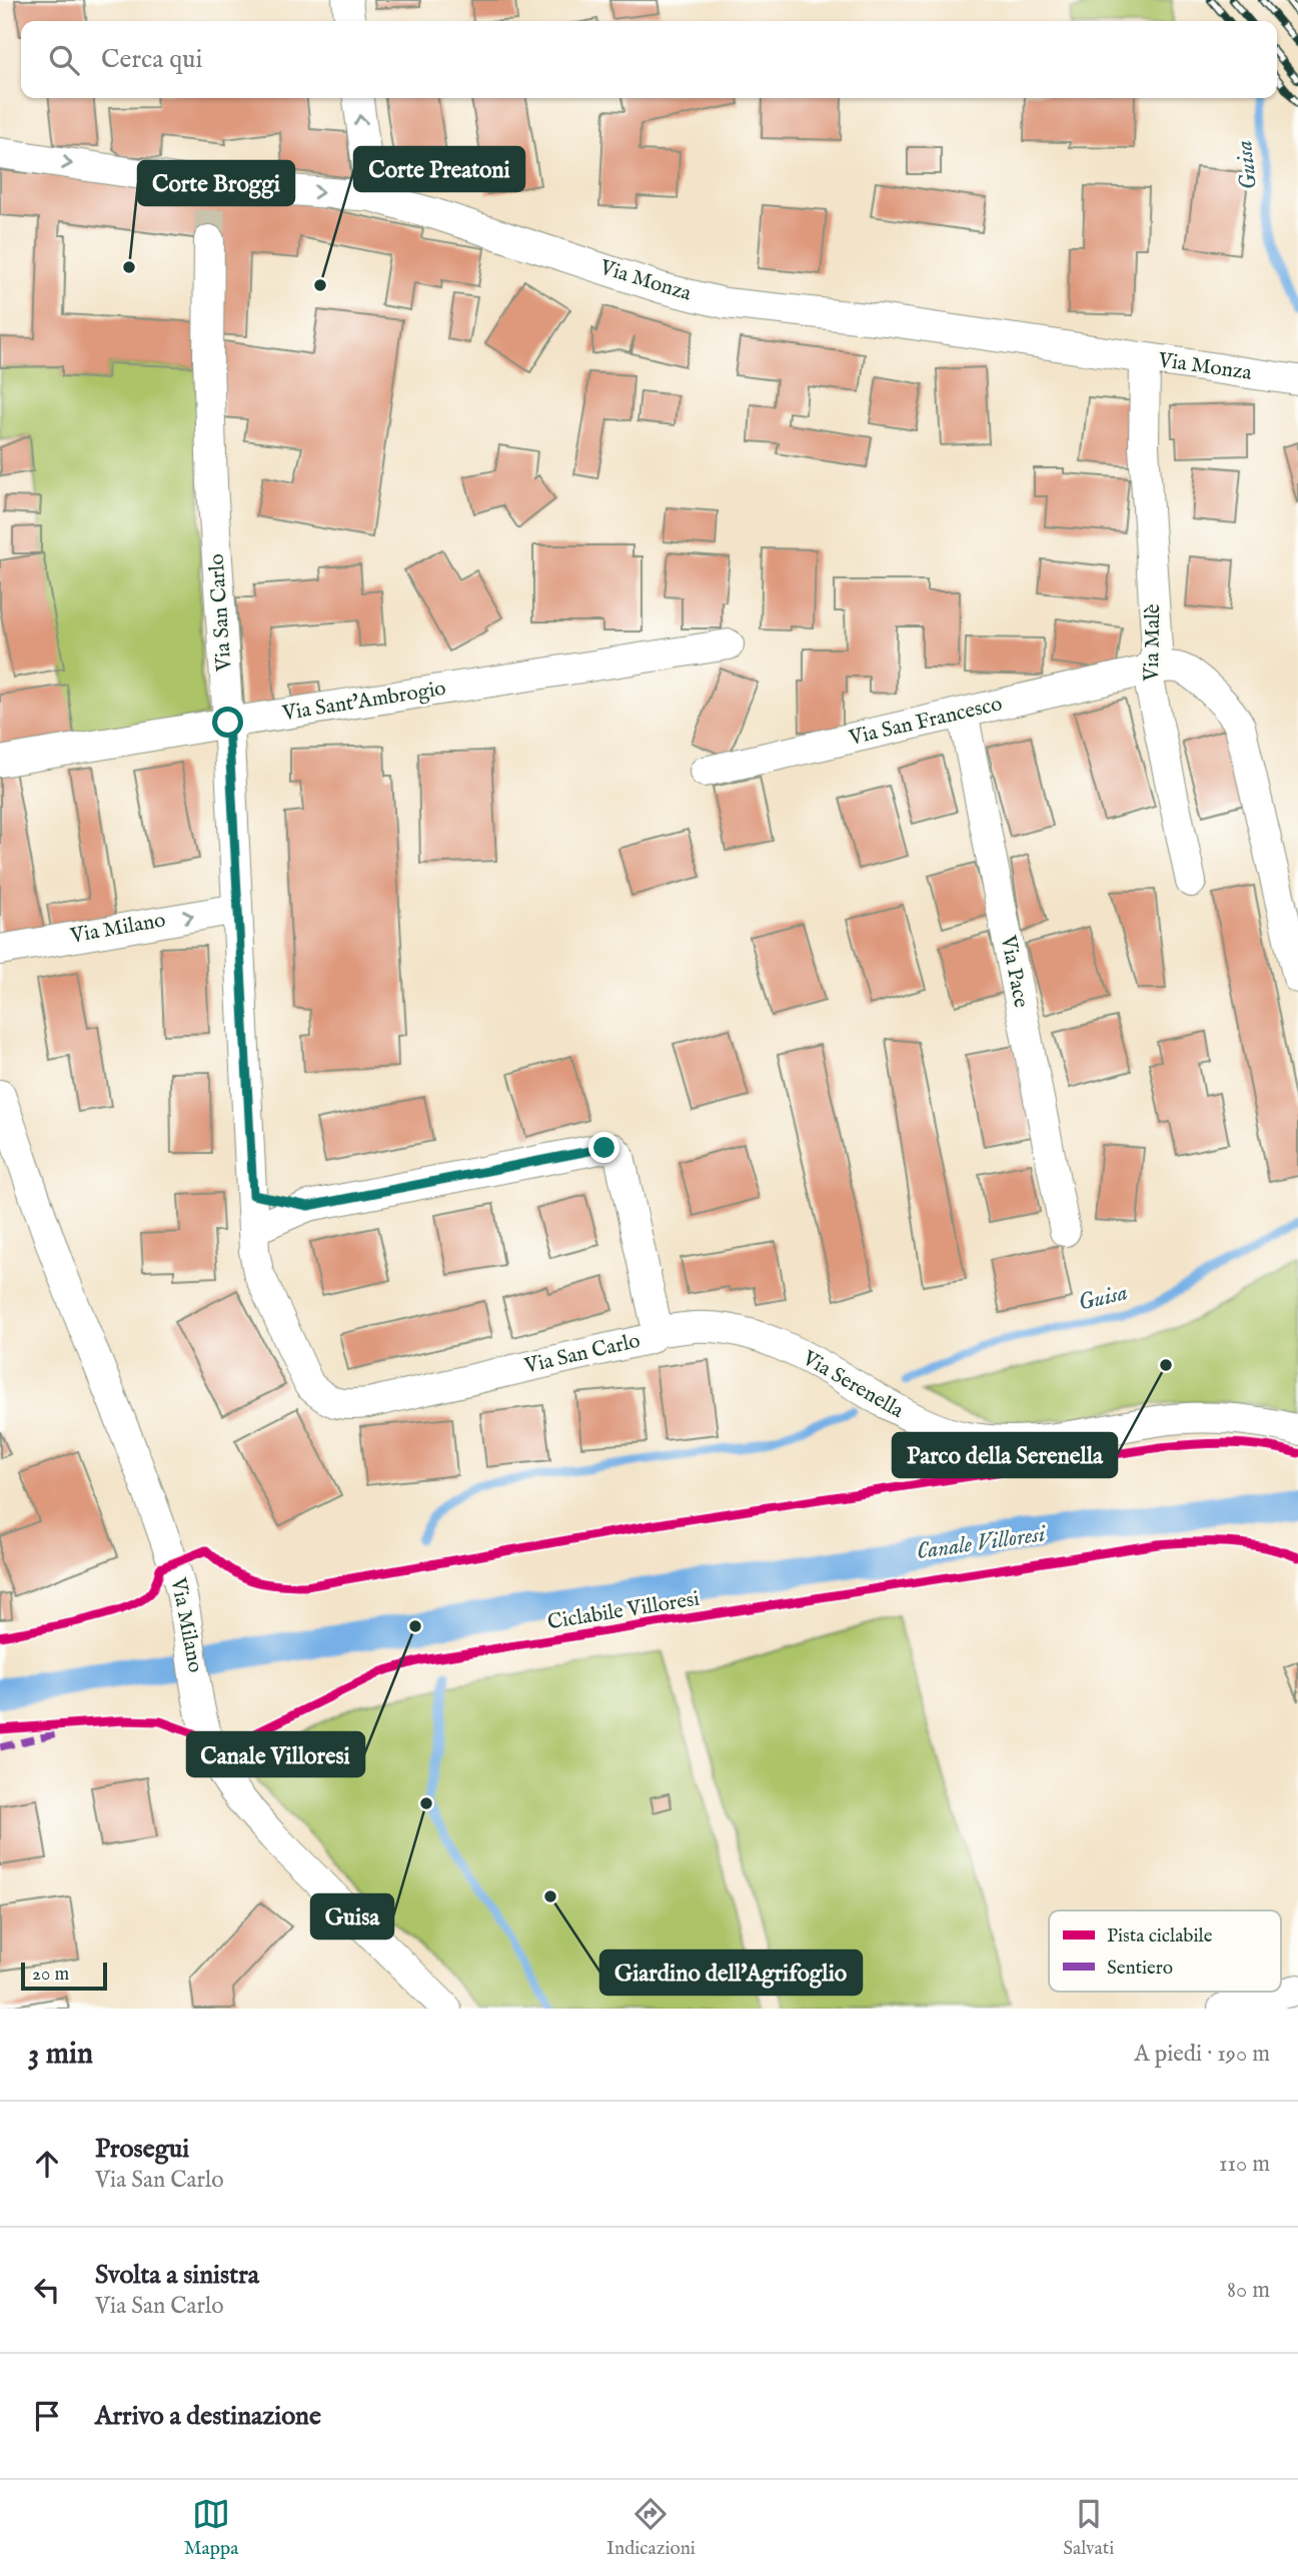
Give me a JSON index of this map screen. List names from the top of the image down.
{
  "streets": {
    "street": [
      "Via Monza",
      "Via San Carlo",
      "Via Malè",
      "Via Sant'Ambrogio",
      "Via San Francesco",
      "Via Milano",
      "Via Pace",
      "Via Serenella"
    ],
    "cycle path": ["Ciclabile Villoresi"]
  },
  "crossings": [
    ["Via Monza", "Via Malè"],
    ["Via San Carlo", "Via Sant'Ambrogio"],
    ["Via San Carlo", "Via Milano"],
    ["Via San Carlo", "Via Serenella"],
    ["Via Malè", "Via San Francesco"],
    ["Via San Francesco", "Via Pace"]
  ],
  "water": ["Guisa", "Canale Villoresi"],
  "places": [
    "Corte Broggi",
    "Corte Preatoni",
    "Parco della Serenella",
    "Canale Villoresi",
    "Guisa",
    "Giardino dell'Agrifoglio"
  ],
  "legend": ["Pista ciclabile", "Sentiero"],
  "scale_bar": "20 m",
  "page": {
    "search": "Cerca qui",
    "scale": "20 m",
    "heading": ["3 min", "A piedi · 190 m"],
    "list": [
      ["Prosegui", "Via San Carlo", "110 m"],
      ["Svolta a sinistra", "Via San Carlo", "80 m"],
      "Arrivo a destinazione"
    ],
    "nav": ["Mappa", "Indicazioni", "Salvati"]
  }
}
